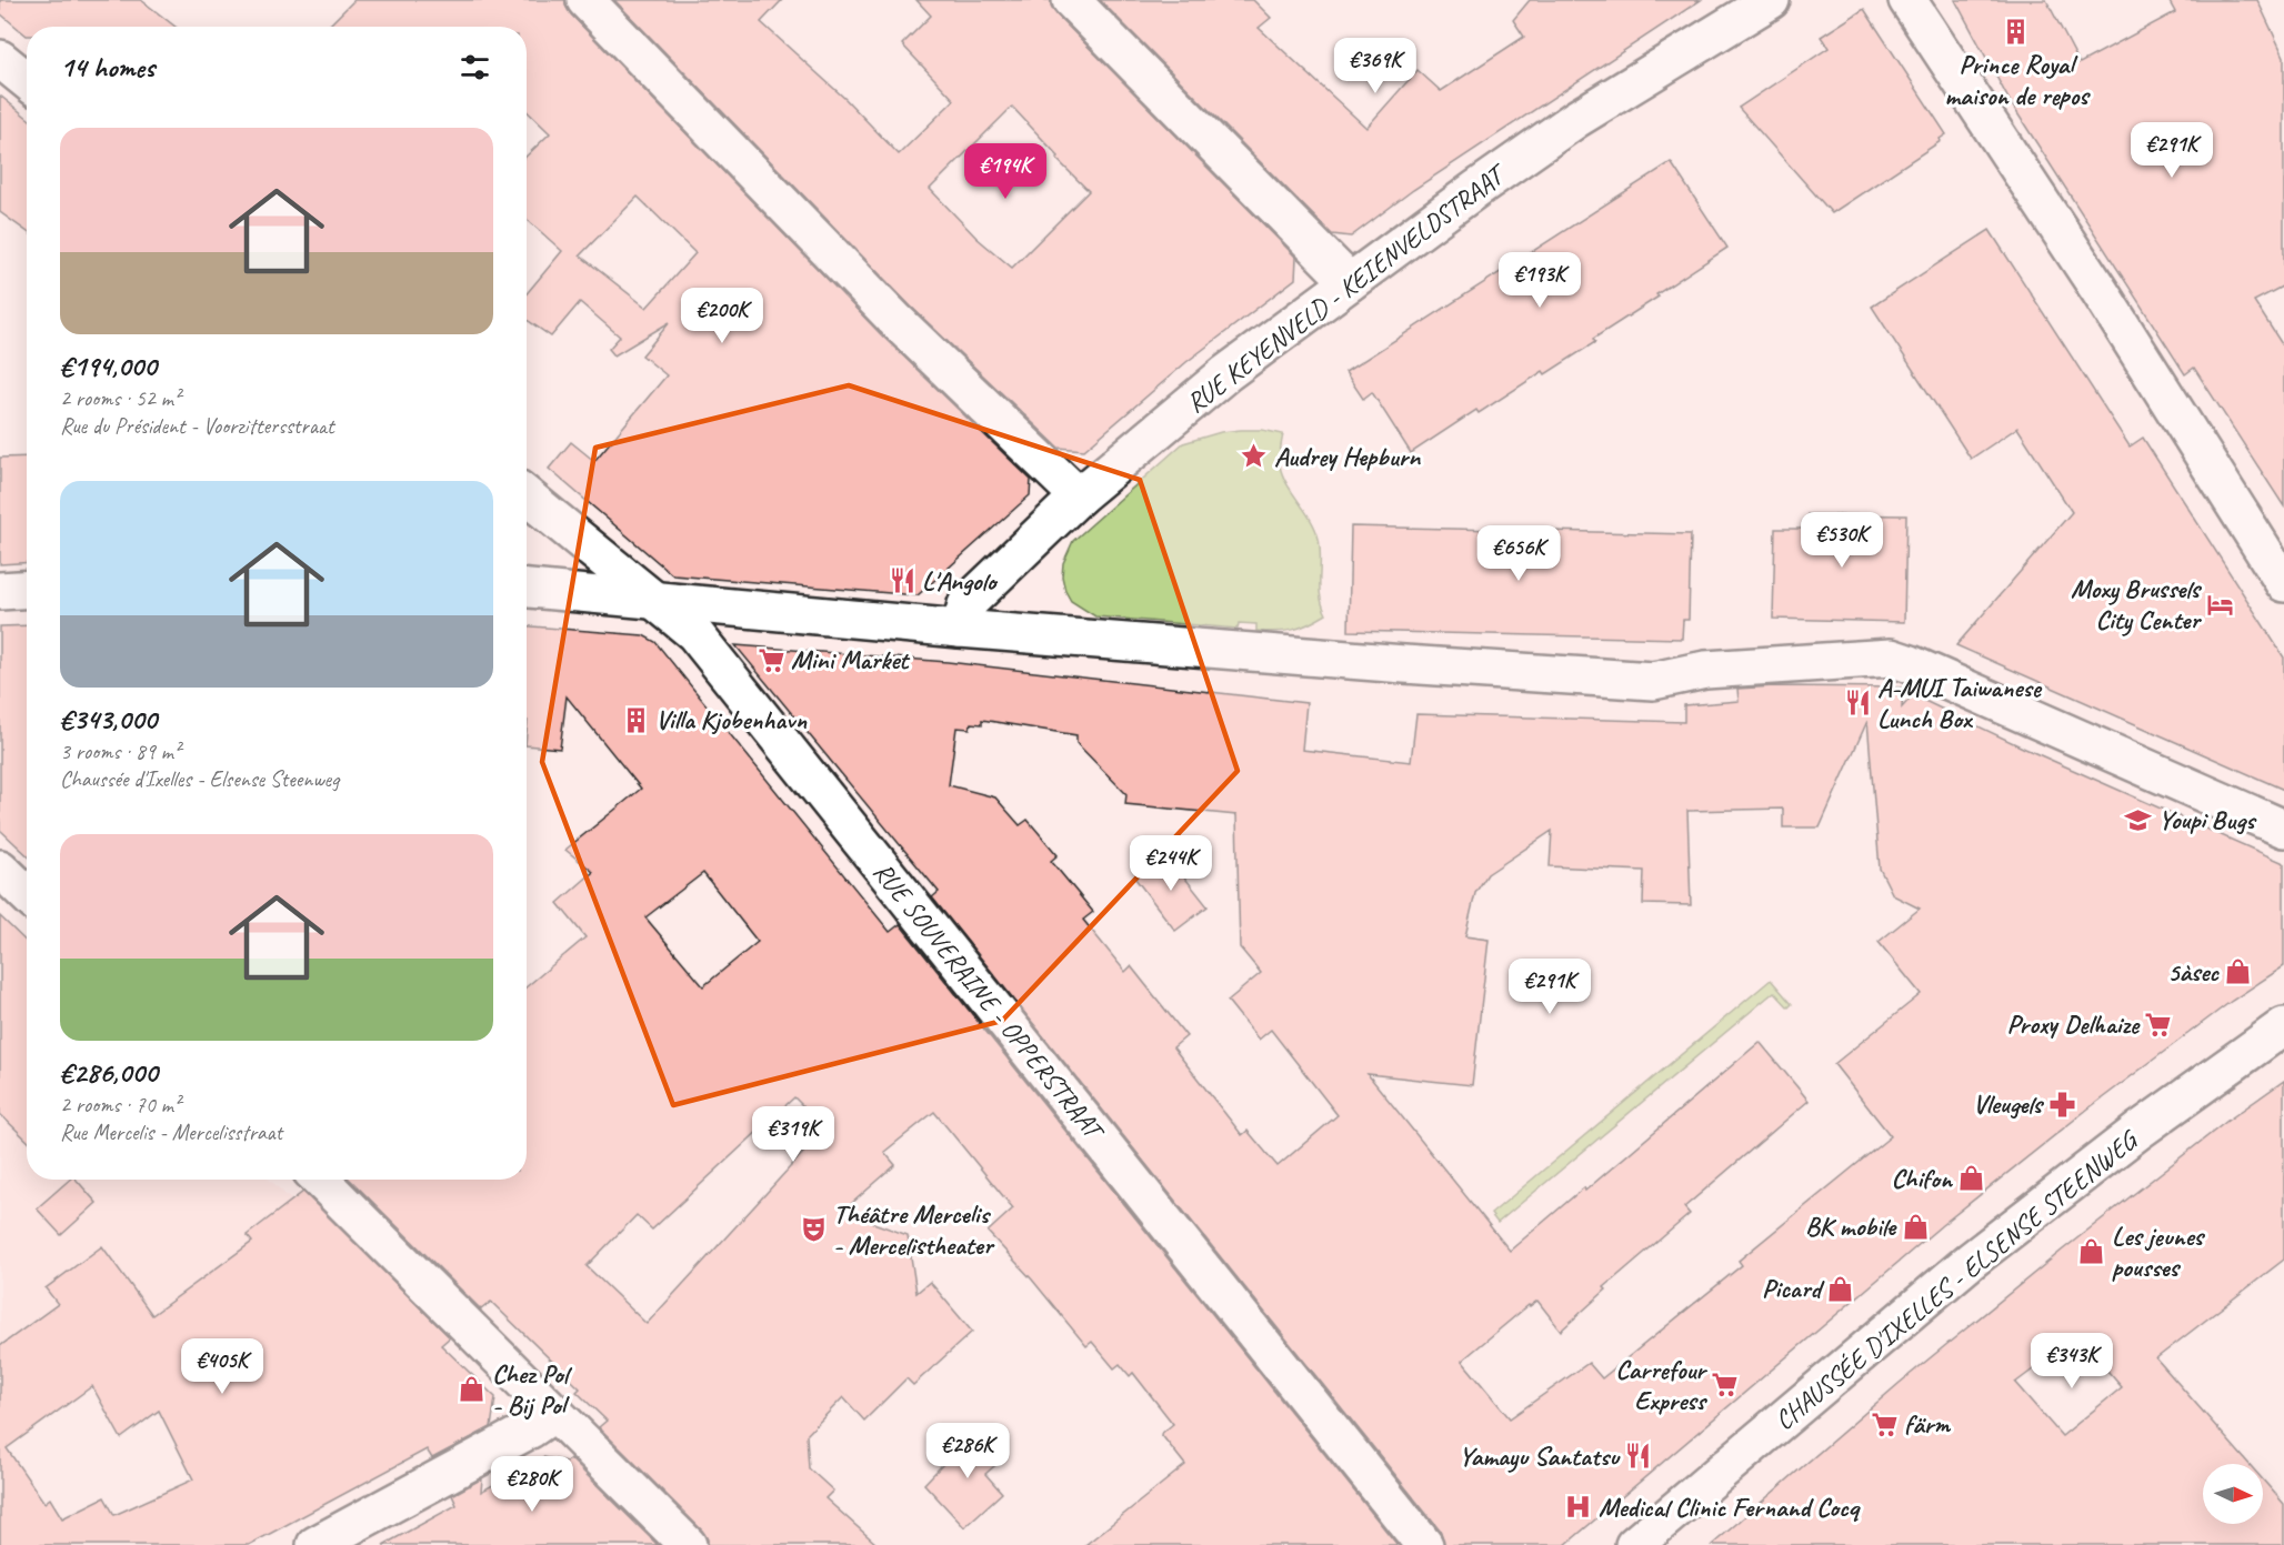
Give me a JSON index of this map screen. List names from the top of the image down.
{
  "streets": {
    "street": ["RUE KEYENVELD - KEIENVELDSTRAAT", "RUE SOUVERAINE - OPPERSTRAAT", "CHAUSSÉE D'IXELLES - ELSENSE STEENWEG"]
  },
  "places": {
    "building": ["Prince Royal maison de repos", "Villa Kjobenhavn"],
    "place": ["Audrey Hepburn"],
    "restaurant": ["L'Angolo", "A-MUI Taiwanese Lunch Box", "Yamayu Santatsu"],
    "hotel": ["Moxy Brussels City Center"],
    "supermarket": [
      "Mini Market",
      "Proxy Delhaize",
      "Carrefour Express",
      "färm"
    ],
    "school or university": ["Youpi Bugs"],
    "shop": [
      "5àsec",
      "Chifon",
      "BK mobile",
      "Les jeunes pousses",
      "Picard",
      "Chez Pol - Bij Pol"
    ],
    "pharmacy": ["Vleugels"],
    "theatre": ["Théâtre Mercelis - Mercelistheater"],
    "hospital": ["Medical Clinic Fernand Cocq"]
  },
  "north": "right",
  "page": {
    "heading": "14 homes",
    "price": [
      "€369K",
      "€291K",
      "€194K",
      "€193K",
      "€200K",
      "€530K",
      "€656K",
      "€244K",
      "€291K",
      "€319K",
      "€343K",
      "€405K",
      "€286K",
      "€280K"
    ],
    "list": [
      {
        "name": "€194,000",
        "note": "2 rooms · 52 m² · Rue du Président - Voorzittersstraat"
      },
      {
        "name": "€343,000",
        "note": "3 rooms · 89 m² · Chaussée d'Ixelles - Elsense Steenweg"
      },
      {
        "name": "€286,000",
        "note": "2 rooms · 70 m² · Rue Mercelis - Mercelisstraat"
      }
    ]
  }
}
